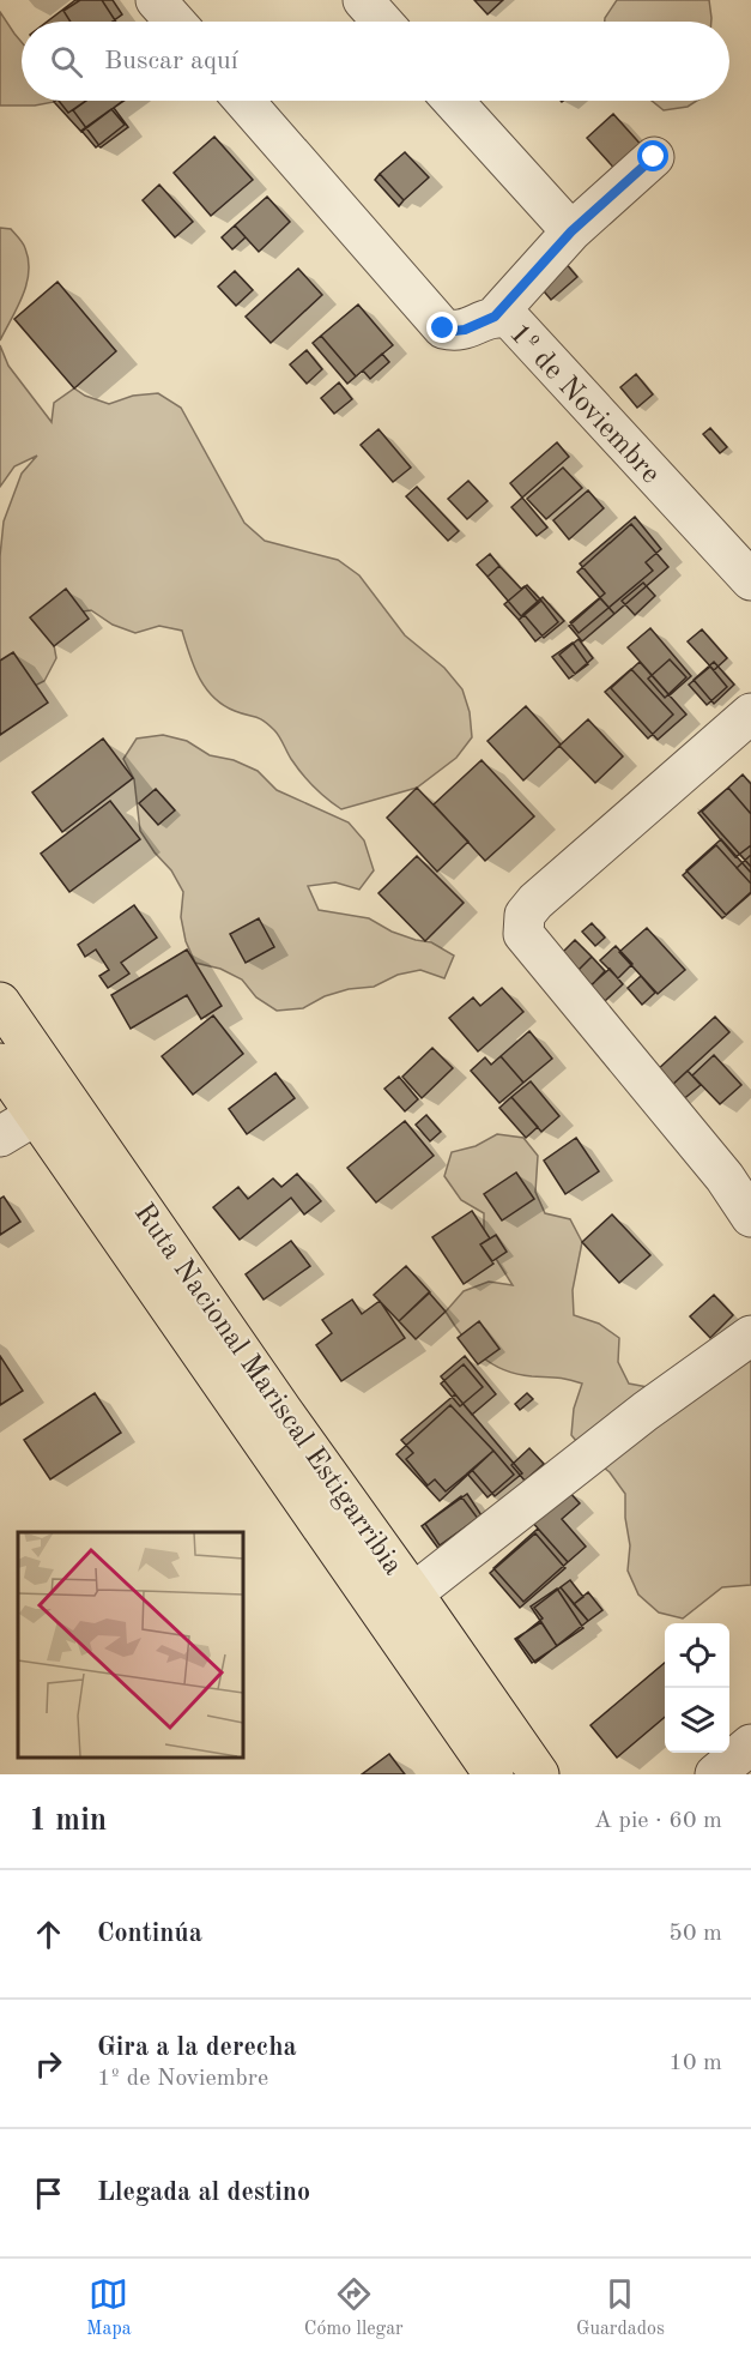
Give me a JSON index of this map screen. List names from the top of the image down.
{
  "streets": {
    "highway": ["Ruta Nacional Mariscal Estigarribia"],
    "street": ["1º de Noviembre"]
  },
  "page": {
    "search": "Buscar aquí",
    "heading": ["1 min", "A pie · 60 m"],
    "list": [
      ["Continúa", "50 m"],
      ["Gira a la derecha", "1º de Noviembre", "10 m"],
      "Llegada al destino"
    ],
    "nav": ["Mapa", "Cómo llegar", "Guardados"]
  }
}
